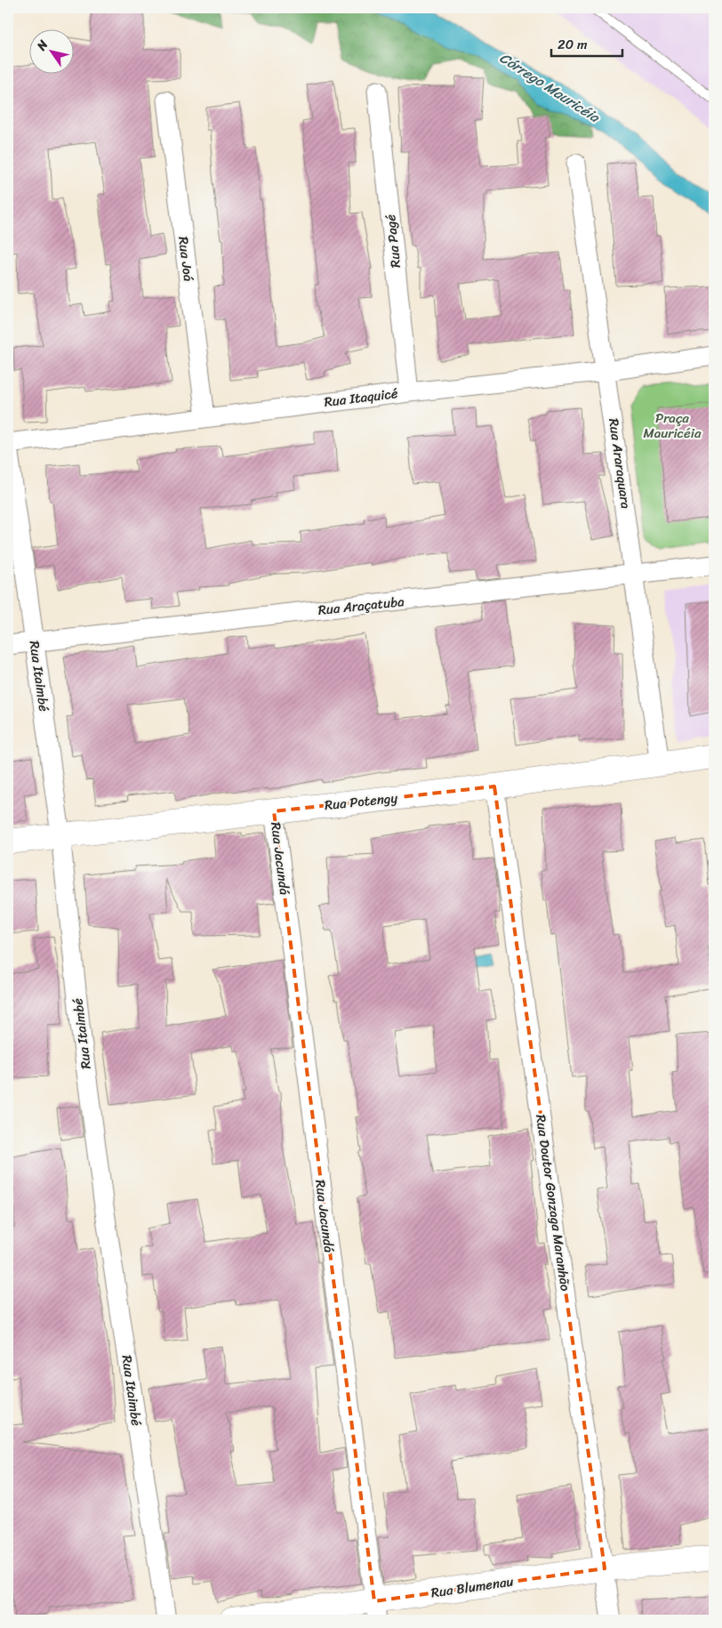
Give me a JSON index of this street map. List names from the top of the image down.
{
  "streets": {
    "main road": ["Rua Potengy", "Rua Blumenau"],
    "street": [
      "Rua Pagé",
      "Rua Joá",
      "Rua Itaquicé",
      "Rua Araraquara",
      "Rua Araçatuba",
      "Rua Itaimbé",
      "Rua Jacundá",
      "Rua Doutor Gonzaga Maranhão"
    ]
  },
  "crossings": [
    ["Rua Pagé", "Rua Itaquicé"],
    ["Rua Joá", "Rua Itaquicé"],
    ["Rua Itaquicé", "Rua Araraquara"],
    ["Rua Itaquicé", "Rua Itaimbé"],
    ["Rua Araraquara", "Rua Araçatuba"],
    ["Rua Araraquara", "Rua Potengy"],
    ["Rua Araçatuba", "Rua Itaimbé"],
    ["Rua Itaimbé", "Rua Potengy"],
    ["Rua Potengy", "Rua Jacundá"],
    ["Rua Potengy", "Rua Doutor Gonzaga Maranhão"],
    ["Rua Jacundá", "Rua Blumenau"],
    ["Rua Doutor Gonzaga Maranhão", "Rua Blumenau"]
  ],
  "water": ["Córrego Mauricéia"],
  "parks": ["Praça Mauricéia"],
  "scale_bar": "20 m",
  "north": "top left"
}
